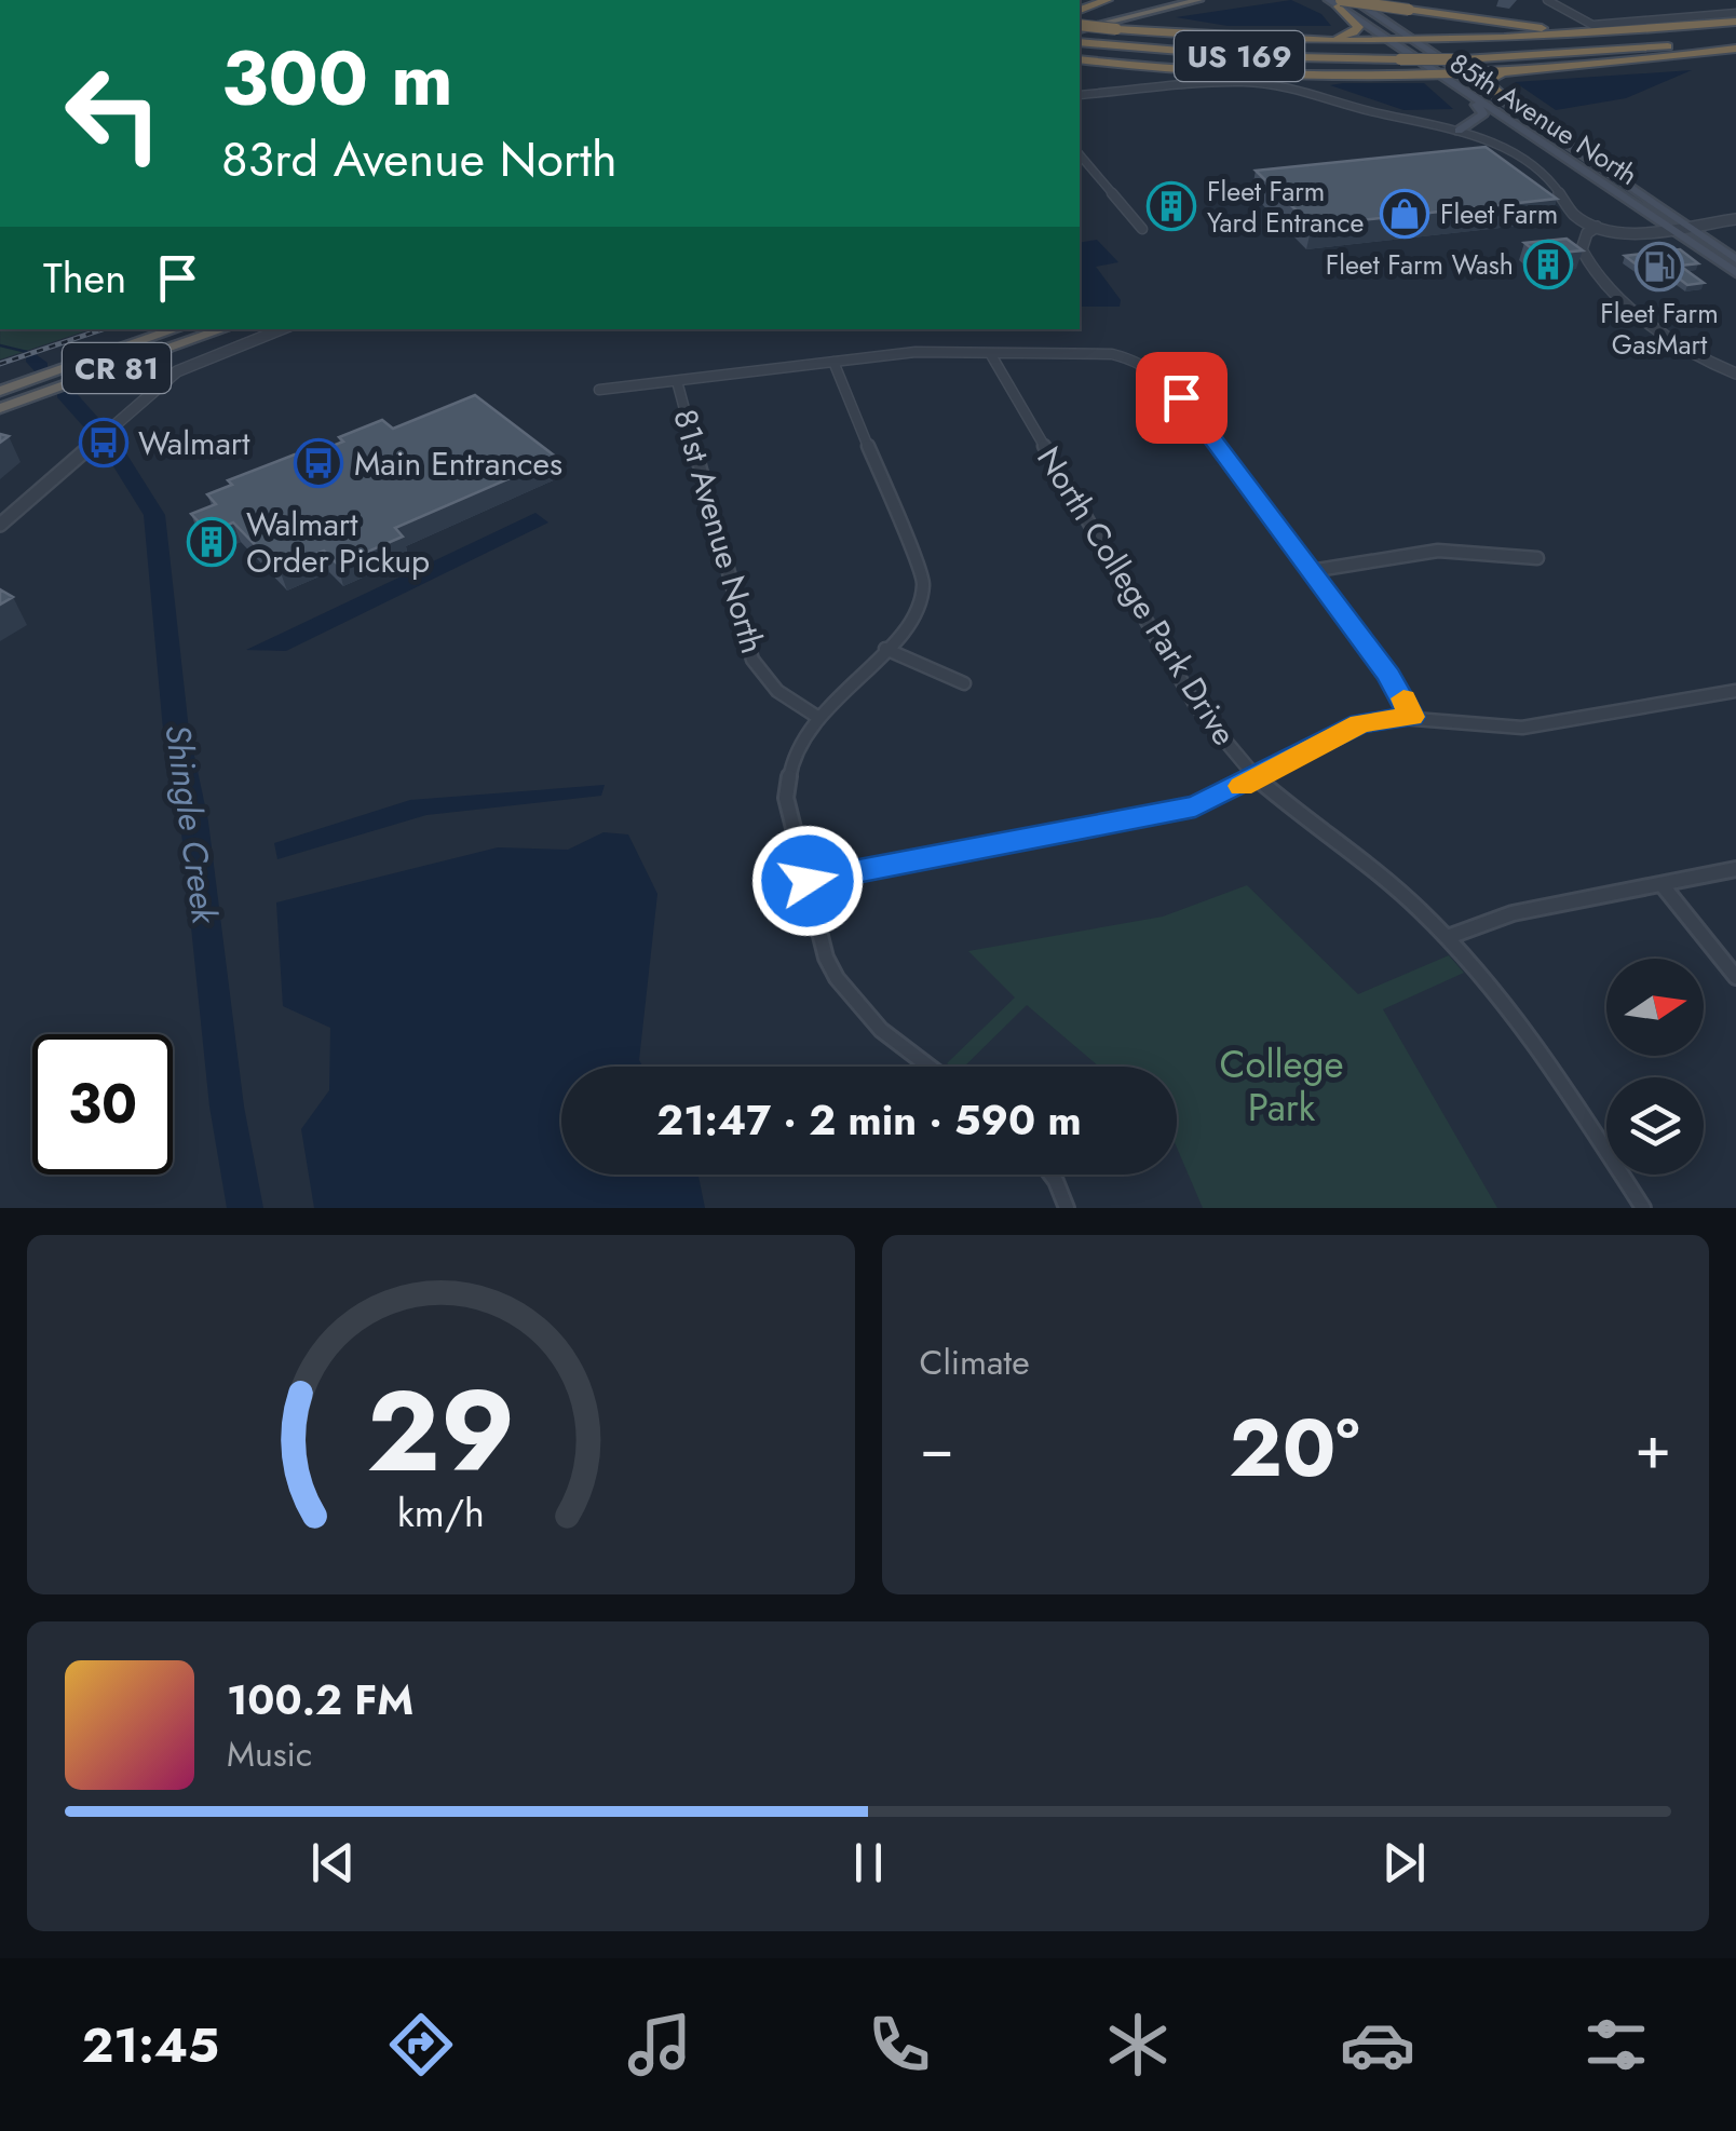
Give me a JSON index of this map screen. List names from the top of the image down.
{
  "streets": {
    "highway": ["US 169", "CR 81"],
    "main road": ["85th Avenue North"],
    "street": ["81st Avenue North", "North College Park Drive"]
  },
  "crossings": [
    ["US 169", "85th Avenue North"]
  ],
  "water": ["Shingle Creek"],
  "parks": ["College Park"],
  "places": {
    "building": ["Fleet Farm Yard Entrance", "Fleet Farm Wash", "Walmart Order Pickup"],
    "shop": ["Fleet Farm"],
    "fuel station": ["Fleet Farm GasMart"],
    "bus stop": ["Walmart", "Main Entrances"]
  },
  "north": "right",
  "page": {
    "turn": ["300 m", "83rd Avenue North"],
    "then": "Then",
    "limit": "30",
    "trip": "21:47 · 2 min · 590 m",
    "tile": "Climate",
    "heat": ["−", "20°", "+"],
    "song": ["100.2 FM", "Music"],
    "tabs": "21:45",
    "gauge": ["29", "km/h"]
  }
}
